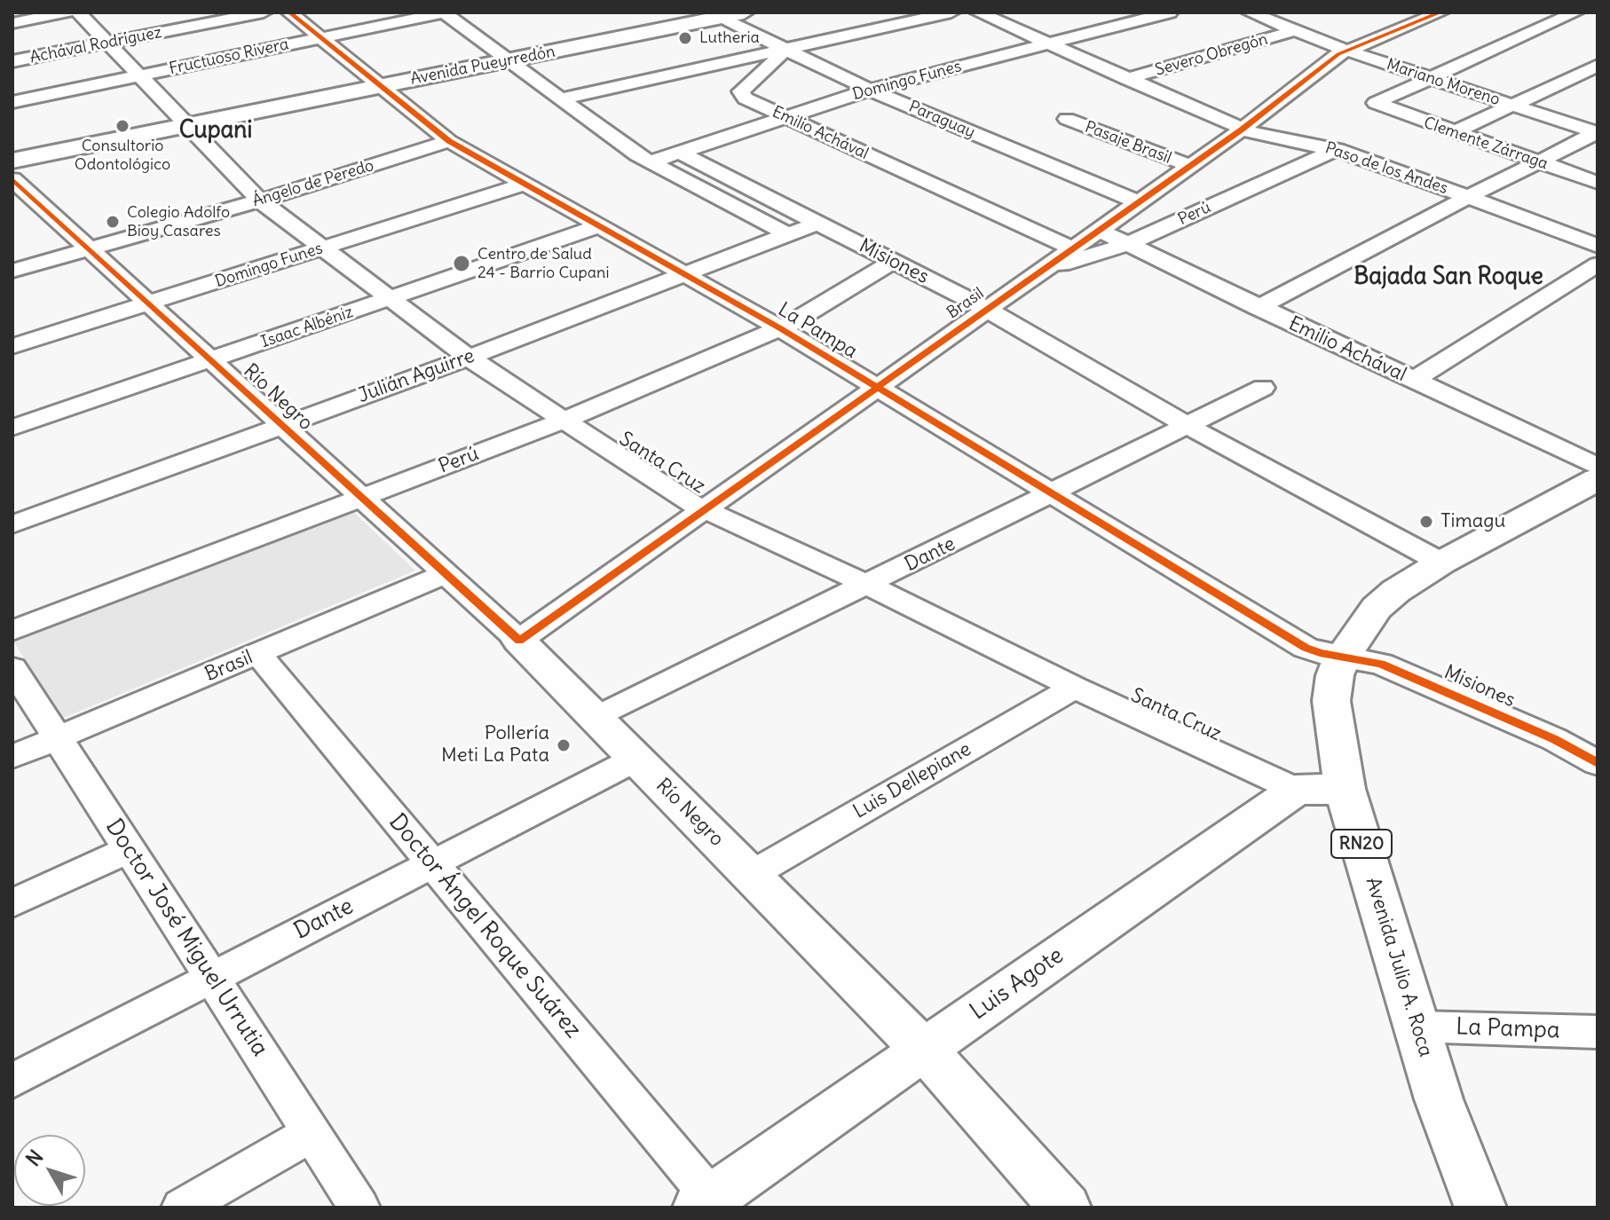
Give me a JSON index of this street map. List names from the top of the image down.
{
  "streets": {
    "main road": [
      "Avenida Pueyrredón",
      "Río Negro",
      "RN20",
      "Avenida Julio A. Roca",
      "Luis Agote"
    ],
    "street": [
      "Achával Rodríguez",
      "Severo Obregón",
      "Fructuoso Rivera",
      "Domingo Funes",
      "Mariano Moreno",
      "Paraguay",
      "Emilio Achával",
      "Pasaje Brasil",
      "Clemente Zárraga",
      "Paso de los Andes",
      "Ángelo de Peredo",
      "Perú",
      "Misiones",
      "Brasil",
      "Isaac Albéniz",
      "La Pampa",
      "Julián Aguirre",
      "Santa Cruz",
      "Dante",
      "Luis Dellepiane",
      "Doctor Ángel Roque Suárez",
      "Doctor José Miguel Urrutia"
    ]
  },
  "crossings": [
    ["Achával Rodríguez", "Santa Cruz"],
    ["Severo Obregón", "Mariano Moreno"],
    ["Severo Obregón", "Paso de los Andes"],
    ["Fructuoso Rivera", "La Pampa"],
    ["Fructuoso Rivera", "Santa Cruz"],
    ["Avenida Pueyrredón", "Paraguay"],
    ["Avenida Pueyrredón", "La Pampa"],
    ["Avenida Pueyrredón", "Santa Cruz"],
    ["Domingo Funes", "Paraguay"],
    ["Domingo Funes", "Emilio Achával"],
    ["Domingo Funes", "Paso de los Andes"],
    ["Domingo Funes", "Misiones"],
    ["Domingo Funes", "La Pampa"],
    ["Domingo Funes", "Río Negro"],
    ["Domingo Funes", "Santa Cruz"],
    ["Mariano Moreno", "Clemente Zárraga"],
    ["Mariano Moreno", "Brasil"],
    ["Paraguay", "Emilio Achával"],
    ["Paraguay", "Brasil"],
    ["Emilio Achával", "Perú"],
    ["Emilio Achával", "Brasil"],
    ["Pasaje Brasil", "Brasil"],
    ["Paso de los Andes", "Perú"],
    ["Paso de los Andes", "Brasil"],
    ["Ángelo de Peredo", "La Pampa"],
    ["Ángelo de Peredo", "Río Negro"],
    ["Ángelo de Peredo", "Santa Cruz"],
    ["Perú", "Misiones"],
    ["Perú", "Brasil"],
    ["Perú", "La Pampa"],
    ["Perú", "Río Negro"],
    ["Perú", "Santa Cruz"],
    ["Misiones", "Brasil"],
    ["Misiones", "La Pampa"],
    ["Misiones", "Julián Aguirre"],
    ["Misiones", "Dante"],
    ["Misiones", "Avenida Julio A. Roca"],
    ["Brasil", "La Pampa"],
    ["Brasil", "Río Negro"],
    ["Brasil", "Santa Cruz"],
    ["Brasil", "Doctor Ángel Roque Suárez"],
    ["Brasil", "Doctor José Miguel Urrutia"],
    ["Isaac Albéniz", "La Pampa"],
    ["Isaac Albéniz", "Río Negro"],
    ["Isaac Albéniz", "Santa Cruz"],
    ["La Pampa", "Julián Aguirre"],
    ["La Pampa", "Dante"],
    ["La Pampa", "Avenida Julio A. Roca"],
    ["Julián Aguirre", "Río Negro"],
    ["Julián Aguirre", "Santa Cruz"],
    ["Río Negro", "Dante"],
    ["Río Negro", "Luis Dellepiane"],
    ["Río Negro", "Luis Agote"],
    ["Santa Cruz", "Dante"],
    ["Santa Cruz", "Luis Dellepiane"],
    ["Santa Cruz", "Luis Agote"],
    ["Dante", "Doctor Ángel Roque Suárez"],
    ["Dante", "Doctor José Miguel Urrutia"],
    ["Doctor Ángel Roque Suárez", "Luis Agote"]
  ],
  "districts": ["Cupani", "Bajada San Roque"],
  "places": [
    "Lutheria",
    "Consultorio Odontológico",
    "Colegio Adolfo Bioy Casares",
    "Centro de Salud 24 - Barrio Cupani",
    "Timagu",
    "Pollería Meti La Pata"
  ],
  "north": "top left"
}
